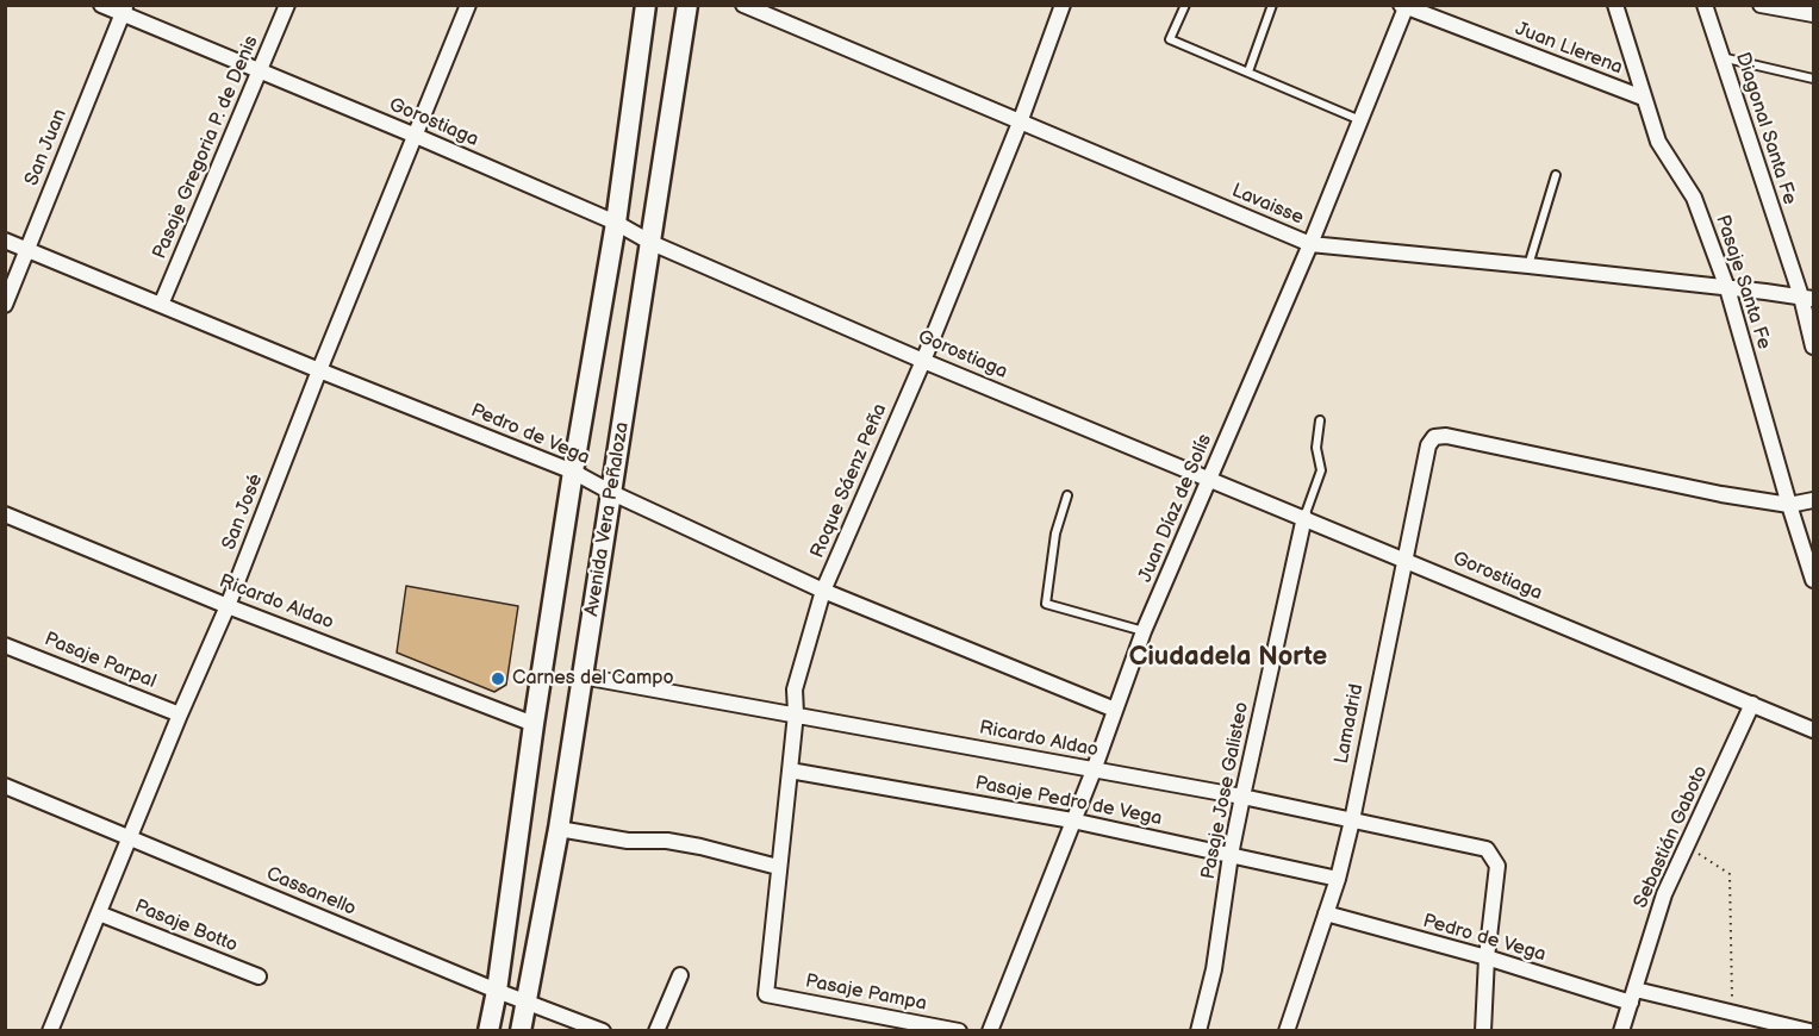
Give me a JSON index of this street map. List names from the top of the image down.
{
  "streets": {
    "main road": ["Avenida Vera Peñaloza"],
    "street": [
      "Juan Llerena",
      "Gorostiaga",
      "Diagonal Santa Fe",
      "San Juan",
      "Pasaje Gregoria P. de Denis",
      "Lavaisse",
      "Pasaje Santa Fe",
      "Pedro de Vega",
      "Roque Sáenz Peña",
      "Juan Díaz de Solís",
      "San José",
      "Ricardo Aldao",
      "Pasaje Parpal",
      "Lamadrid",
      "Pasaje Jose Galisteo",
      "Pasaje Pedro de Vega",
      "Sebastián Gaboto",
      "Cassanello",
      "Pasaje Botto",
      "Pasaje Pampa"
    ]
  },
  "crossings": [
    ["Juan Llerena", "Pasaje Santa Fe"],
    ["Juan Llerena", "Juan Díaz de Solís"],
    ["Gorostiaga", "San Juan"],
    ["Gorostiaga", "Pasaje Gregoria P. de Denis"],
    ["Gorostiaga", "Roque Sáenz Peña"],
    ["Gorostiaga", "Juan Díaz de Solís"],
    ["Gorostiaga", "San José"],
    ["Gorostiaga", "Avenida Vera Peñaloza"],
    ["Gorostiaga", "Lamadrid"],
    ["Gorostiaga", "Pasaje Jose Galisteo"],
    ["Gorostiaga", "Sebastián Gaboto"],
    ["Diagonal Santa Fe", "Lavaisse"],
    ["San Juan", "Pedro de Vega"],
    ["Pasaje Gregoria P. de Denis", "Pedro de Vega"],
    ["Lavaisse", "Pasaje Santa Fe"],
    ["Lavaisse", "Roque Sáenz Peña"],
    ["Lavaisse", "Juan Díaz de Solís"],
    ["Pasaje Santa Fe", "Lamadrid"],
    ["Pedro de Vega", "Roque Sáenz Peña"],
    ["Pedro de Vega", "Juan Díaz de Solís"],
    ["Pedro de Vega", "San José"],
    ["Pedro de Vega", "Avenida Vera Peñaloza"],
    ["Pedro de Vega", "Ricardo Aldao"],
    ["Pedro de Vega", "Lamadrid"],
    ["Pedro de Vega", "Sebastián Gaboto"],
    ["Roque Sáenz Peña", "Ricardo Aldao"],
    ["Roque Sáenz Peña", "Pasaje Pedro de Vega"],
    ["Roque Sáenz Peña", "Pasaje Pampa"],
    ["Juan Díaz de Solís", "Ricardo Aldao"],
    ["Juan Díaz de Solís", "Pasaje Pedro de Vega"],
    ["San José", "Ricardo Aldao"],
    ["San José", "Pasaje Parpal"],
    ["San José", "Cassanello"],
    ["San José", "Pasaje Botto"],
    ["Avenida Vera Peñaloza", "Ricardo Aldao"],
    ["Avenida Vera Peñaloza", "Cassanello"],
    ["Ricardo Aldao", "Lamadrid"],
    ["Ricardo Aldao", "Pasaje Jose Galisteo"],
    ["Lamadrid", "Pasaje Pedro de Vega"],
    ["Pasaje Jose Galisteo", "Pasaje Pedro de Vega"]
  ],
  "districts": ["Ciudadela Norte"],
  "places": ["Carnes del Campo"]
}
